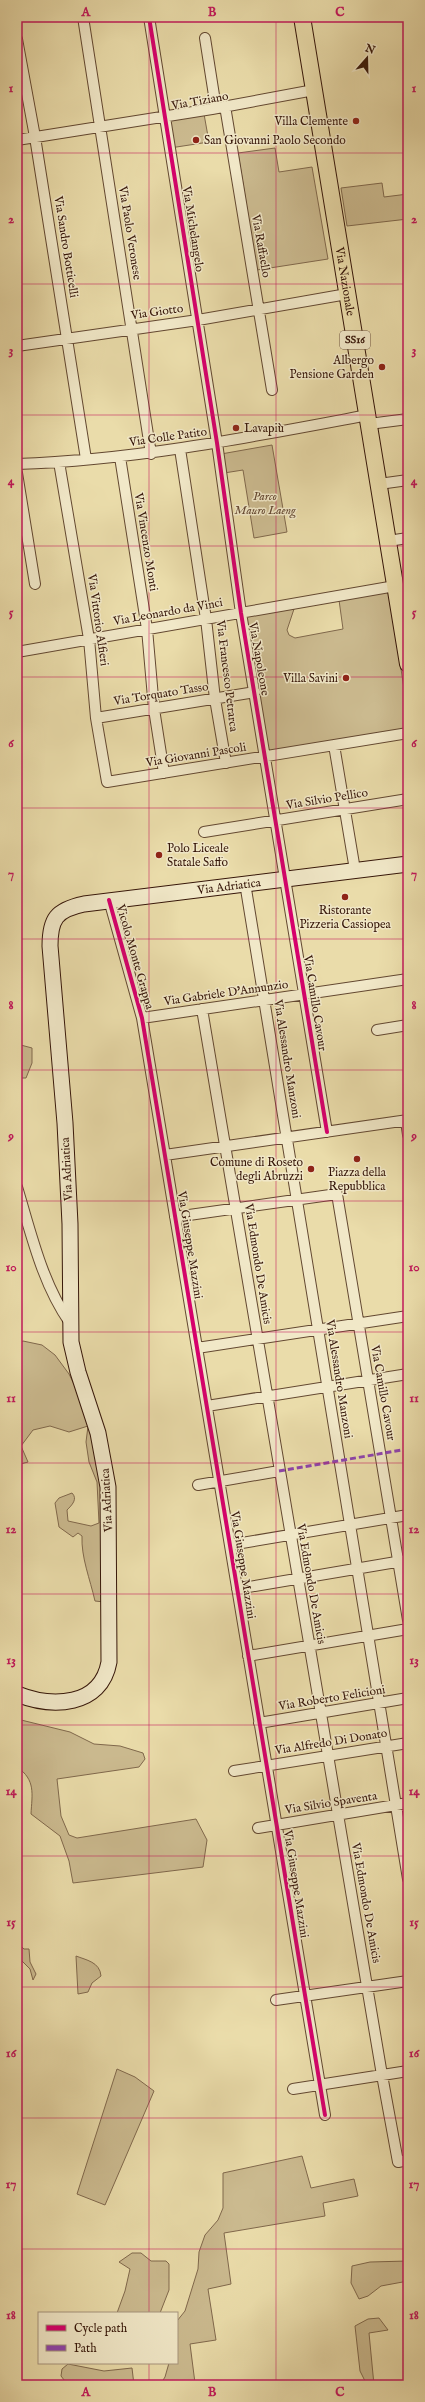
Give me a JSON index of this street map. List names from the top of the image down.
{
  "streets": {
    "main road": ["Via Nazionale", "SS16", "Via Adriatica"],
    "street": [
      "Via Tiziano",
      "Via Michelangelo",
      "Via Paolo Veronese",
      "Via Raffaello",
      "Via Sandro Botticelli",
      "Via Giotto",
      "Via Colle Patito",
      "Via Vincenzo Monti",
      "Via Leonardo da Vinci",
      "Via Vittorio Alfieri",
      "Via Napoleone",
      "Via Francesco Petrarca",
      "Via Torquato Tasso",
      "Via Giovanni Pascoli",
      "Via Silvio Pellico",
      "Vicolo Monte Grappa",
      "Via Gabriele D'Annunzio",
      "Via Camillo Cavour",
      "Via Alessandro Manzoni",
      "Via Giuseppe Mazzini",
      "Via Edmondo De Amicis",
      "Via Roberto Felicioni",
      "Via Alfredo Di Donato",
      "Via Silvio Spaventa"
    ]
  },
  "crossings": [
    ["Via Tiziano", "Via Michelangelo"],
    ["Via Tiziano", "Via Paolo Veronese"],
    ["Via Tiziano", "Via Raffaello"],
    ["Via Tiziano", "Via Sandro Botticelli"],
    ["Via Tiziano", "Via Nazionale"],
    ["Via Michelangelo", "Via Giotto"],
    ["Via Michelangelo", "Via Colle Patito"],
    ["Via Michelangelo", "Via Napoleone"],
    ["Via Paolo Veronese", "Via Giotto"],
    ["Via Paolo Veronese", "Via Colle Patito"],
    ["Via Raffaello", "Via Giotto"],
    ["Via Sandro Botticelli", "Via Giotto"],
    ["Via Sandro Botticelli", "Via Colle Patito"],
    ["Via Nazionale", "Via Giotto"],
    ["Via Nazionale", "Via Colle Patito"],
    ["Via Nazionale", "Via Leonardo da Vinci"],
    ["Via Colle Patito", "Via Vincenzo Monti"],
    ["Via Colle Patito", "Via Vittorio Alfieri"],
    ["Via Colle Patito", "Via Napoleone"],
    ["Via Colle Patito", "Via Francesco Petrarca"],
    ["Via Vincenzo Monti", "Via Leonardo da Vinci"],
    ["Via Vincenzo Monti", "Via Torquato Tasso"],
    ["Via Vincenzo Monti", "Via Giovanni Pascoli"],
    ["Via Leonardo da Vinci", "Via Vittorio Alfieri"],
    ["Via Leonardo da Vinci", "Via Napoleone"],
    ["Via Leonardo da Vinci", "Via Francesco Petrarca"],
    ["Via Vittorio Alfieri", "Via Torquato Tasso"],
    ["Via Vittorio Alfieri", "Via Giovanni Pascoli"],
    ["Via Napoleone", "Via Torquato Tasso"],
    ["Via Napoleone", "Via Giovanni Pascoli"],
    ["Via Napoleone", "Via Silvio Pellico"],
    ["Via Napoleone", "Via Adriatica"],
    ["Via Napoleone", "Via Camillo Cavour"],
    ["Via Francesco Petrarca", "Via Torquato Tasso"],
    ["Via Francesco Petrarca", "Via Giovanni Pascoli"],
    ["Via Adriatica", "Vicolo Monte Grappa"],
    ["Via Adriatica", "Via Camillo Cavour"],
    ["Via Adriatica", "Via Alessandro Manzoni"],
    ["Vicolo Monte Grappa", "Via Gabriele D'Annunzio"],
    ["Vicolo Monte Grappa", "Via Giuseppe Mazzini"],
    ["Via Gabriele D'Annunzio", "Via Camillo Cavour"],
    ["Via Gabriele D'Annunzio", "Via Alessandro Manzoni"],
    ["Via Gabriele D'Annunzio", "Via Giuseppe Mazzini"],
    ["Via Gabriele D'Annunzio", "Via Edmondo De Amicis"],
    ["Via Camillo Cavour", "Via Alessandro Manzoni"],
    ["Via Alessandro Manzoni", "Via Roberto Felicioni"],
    ["Via Alessandro Manzoni", "Via Alfredo Di Donato"],
    ["Via Alessandro Manzoni", "Via Silvio Spaventa"],
    ["Via Giuseppe Mazzini", "Via Roberto Felicioni"],
    ["Via Giuseppe Mazzini", "Via Alfredo Di Donato"],
    ["Via Giuseppe Mazzini", "Via Silvio Spaventa"],
    ["Via Edmondo De Amicis", "Via Roberto Felicioni"],
    ["Via Edmondo De Amicis", "Via Alfredo Di Donato"],
    ["Via Edmondo De Amicis", "Via Silvio Spaventa"]
  ],
  "parks": ["Parco Mauro Laeng"],
  "places": [
    "Villa Clemente",
    "San Giovanni Paolo Secondo",
    "Albergo Pensione Garden",
    "Lavapiù",
    "Villa Savini",
    "Polo Liceale Statale Saffo",
    "Ristorante Pizzeria Cassiopea",
    "Piazza della Repubblica",
    "Comune di Roseto degli Abruzzi"
  ],
  "legend": ["Cycle path", "Path"],
  "north": "top",
  "grid": {
    "columns": ["A", "B", "C"],
    "rows": [
      "1",
      "2",
      "3",
      "4",
      "5",
      "6",
      "7",
      "8",
      "9",
      "10",
      "11",
      "12",
      "13",
      "14",
      "15",
      "16",
      "17",
      "18"
    ]
  }
}
